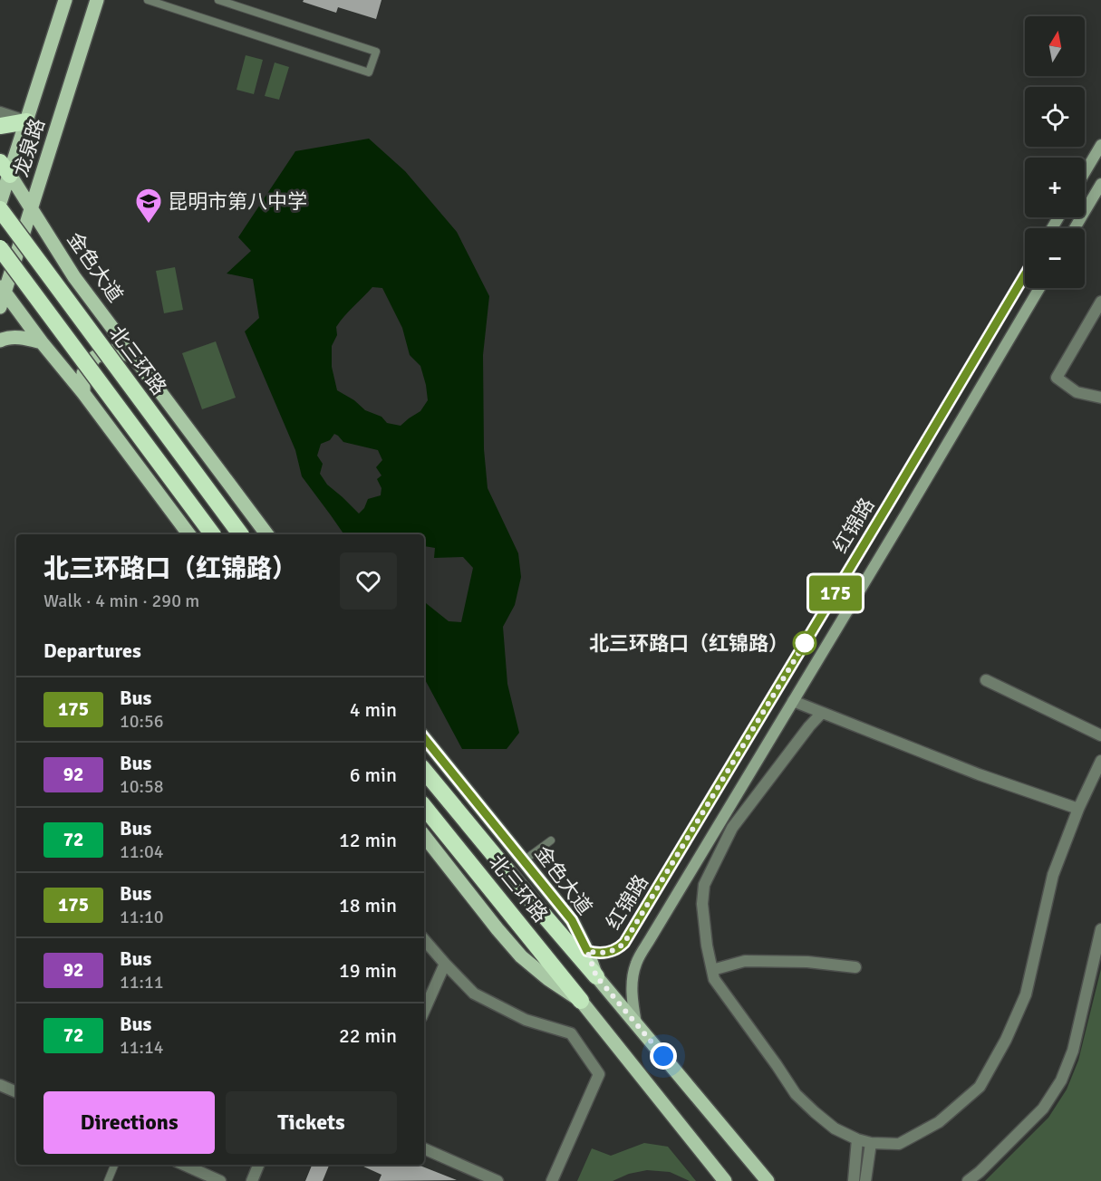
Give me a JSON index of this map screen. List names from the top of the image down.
{
  "streets": {
    "highway": ["北三环路"],
    "main road": ["龙泉路", "金色大道"],
    "street": ["红锦路"]
  },
  "crossings": [
    ["龙泉路", "金色大道"],
    ["金色大道", "北三环路"],
    ["金色大道", "红锦路"]
  ],
  "places": {
    "school or university": ["昆明市第八中学"],
    "other": ["北三环路口（红锦路）"]
  },
  "lines": ["bus line 175"],
  "north": "top",
  "page": {
    "on_map": "175",
    "map_buttons": ["+", "−"],
    "heading": [
      ["北三环路口（红锦路）", "Walk · 4 min · 290 m"],
      "Departures"
    ],
    "list": [
      {
        "mark": "175",
        "name": "Bus",
        "note": "10:56",
        "value": "4 min"
      },
      {
        "mark": "92",
        "name": "Bus",
        "note": "10:58",
        "value": "6 min"
      },
      {
        "mark": "72",
        "name": "Bus",
        "note": "11:04",
        "value": "12 min"
      },
      {
        "mark": "175",
        "name": "Bus",
        "note": "11:10",
        "value": "18 min"
      },
      {
        "mark": "92",
        "name": "Bus",
        "note": "11:11",
        "value": "19 min"
      },
      {
        "mark": "72",
        "name": "Bus",
        "note": "11:14",
        "value": "22 min"
      }
    ],
    "buttons": ["Directions", "Tickets"]
  }
}
